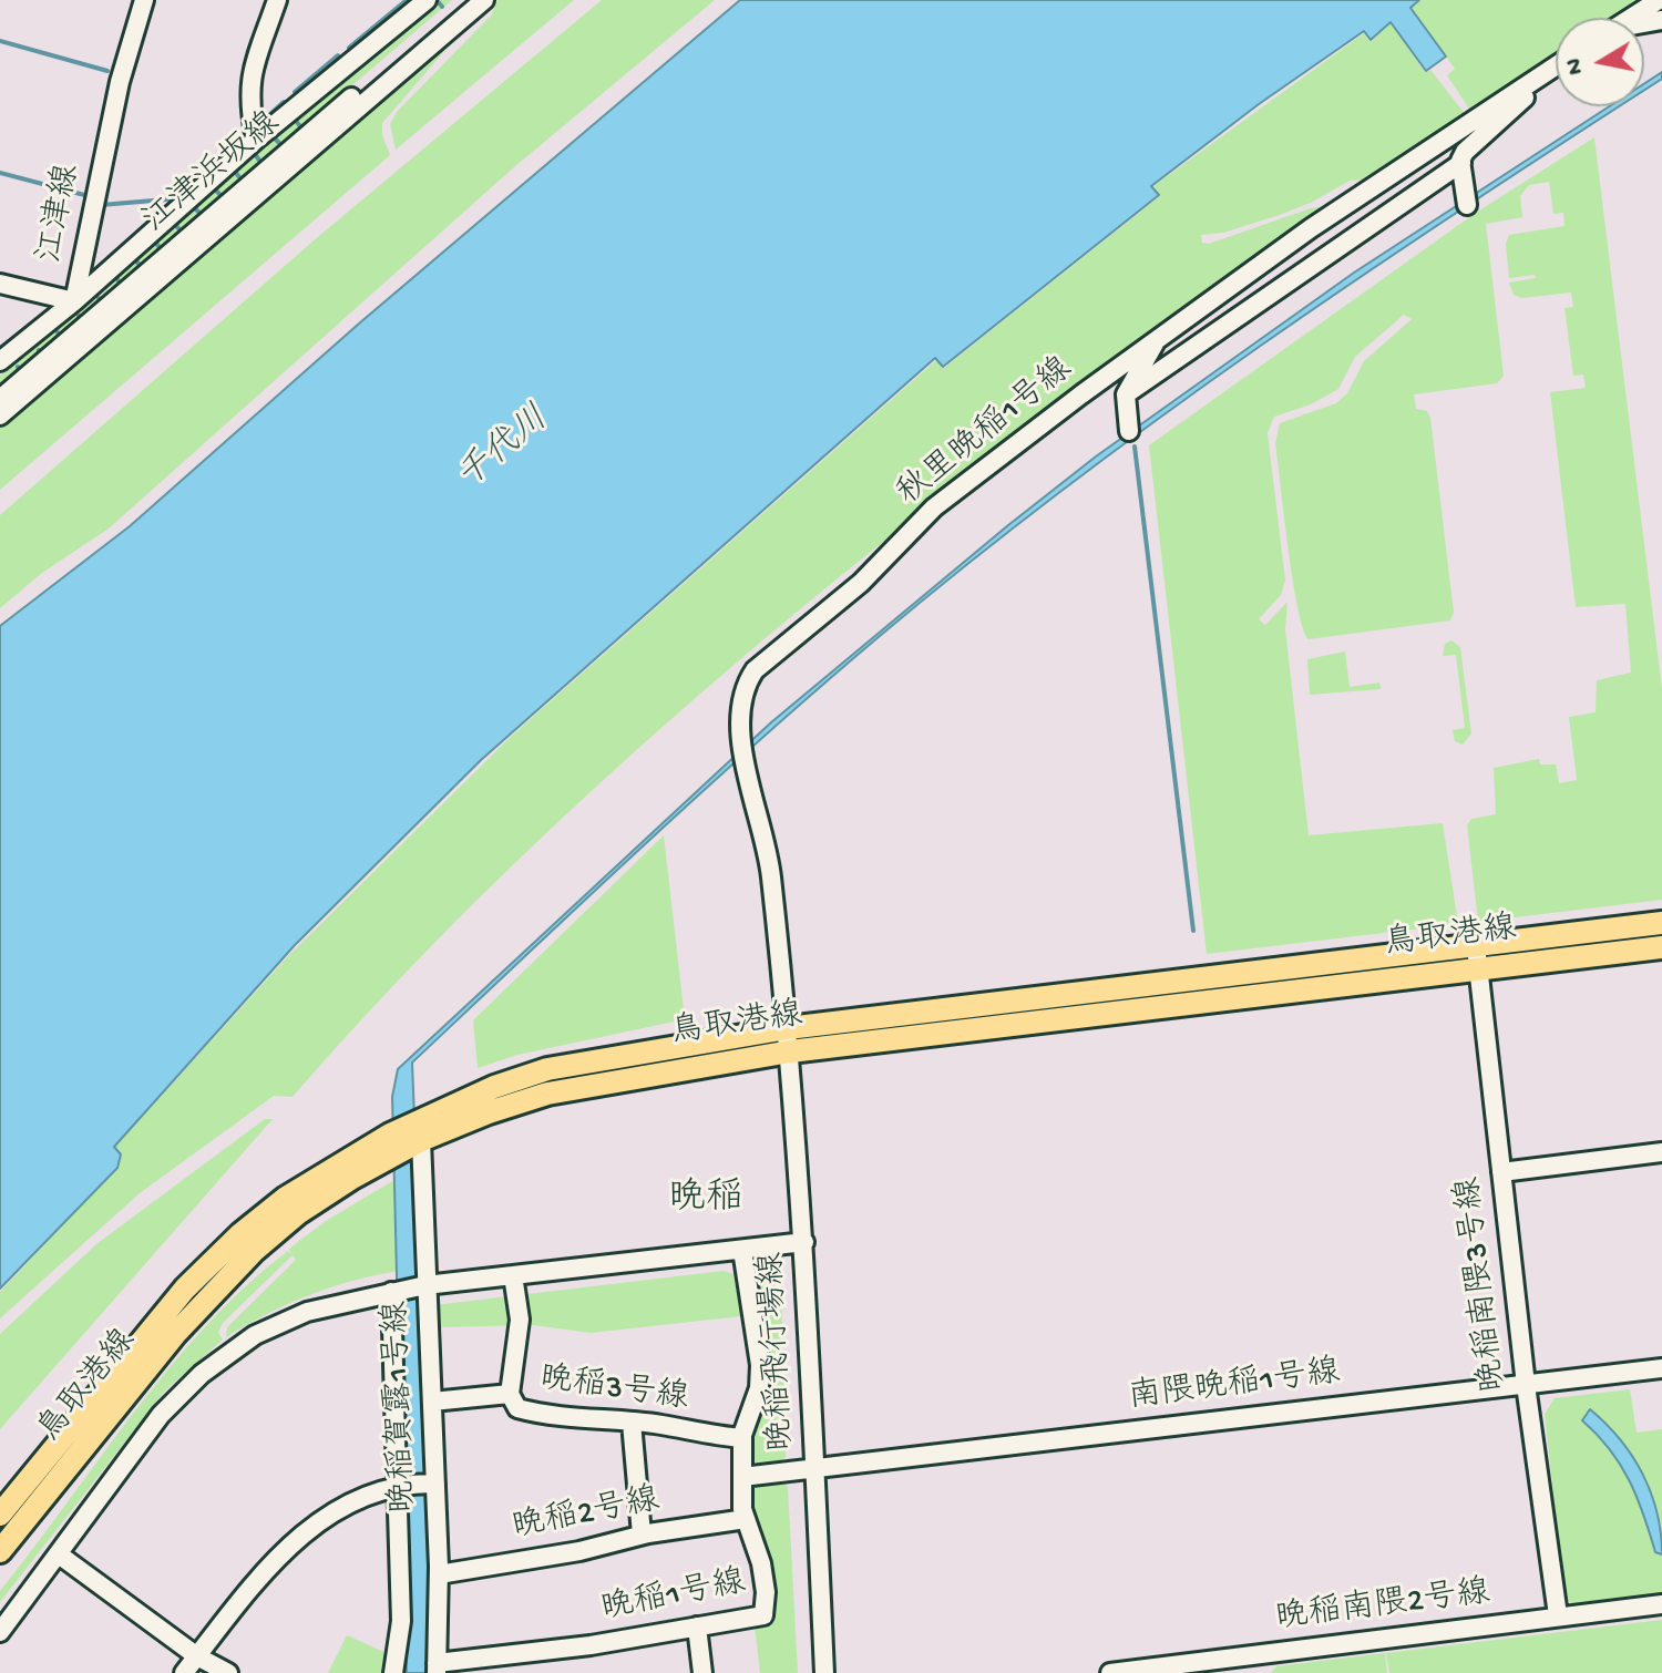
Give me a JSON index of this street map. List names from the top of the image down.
{
  "streets": {
    "main road": ["鳥取港線"],
    "street": [
      "江津浜坂線",
      "江津線",
      "秋里晩稲1号線",
      "晩稲南隈3号線",
      "晩稲飛行場線",
      "南隈晩稲1号線",
      "晩稲3号線",
      "晩稲賀露1号線",
      "晩稲2号線",
      "晩稲1号線",
      "晩稲南隈2号線"
    ]
  },
  "crossings": [
    ["秋里晩稲1号線", "鳥取港線"],
    ["秋里晩稲1号線", "晩稲飛行場線"],
    ["鳥取港線", "晩稲南隈3号線"],
    ["鳥取港線", "晩稲飛行場線"],
    ["鳥取港線", "晩稲賀露1号線"],
    ["晩稲南隈3号線", "南隈晩稲1号線"],
    ["晩稲南隈3号線", "晩稲南隈2号線"],
    ["晩稲飛行場線", "南隈晩稲1号線"],
    ["南隈晩稲1号線", "晩稲1号線"],
    ["晩稲3号線", "晩稲賀露1号線"],
    ["晩稲3号線", "晩稲1号線"],
    ["晩稲賀露1号線", "晩稲2号線"],
    ["晩稲賀露1号線", "晩稲1号線"],
    ["晩稲2号線", "晩稲1号線"]
  ],
  "districts": ["晩稲"],
  "water": ["千代川"],
  "north": "left"
}
